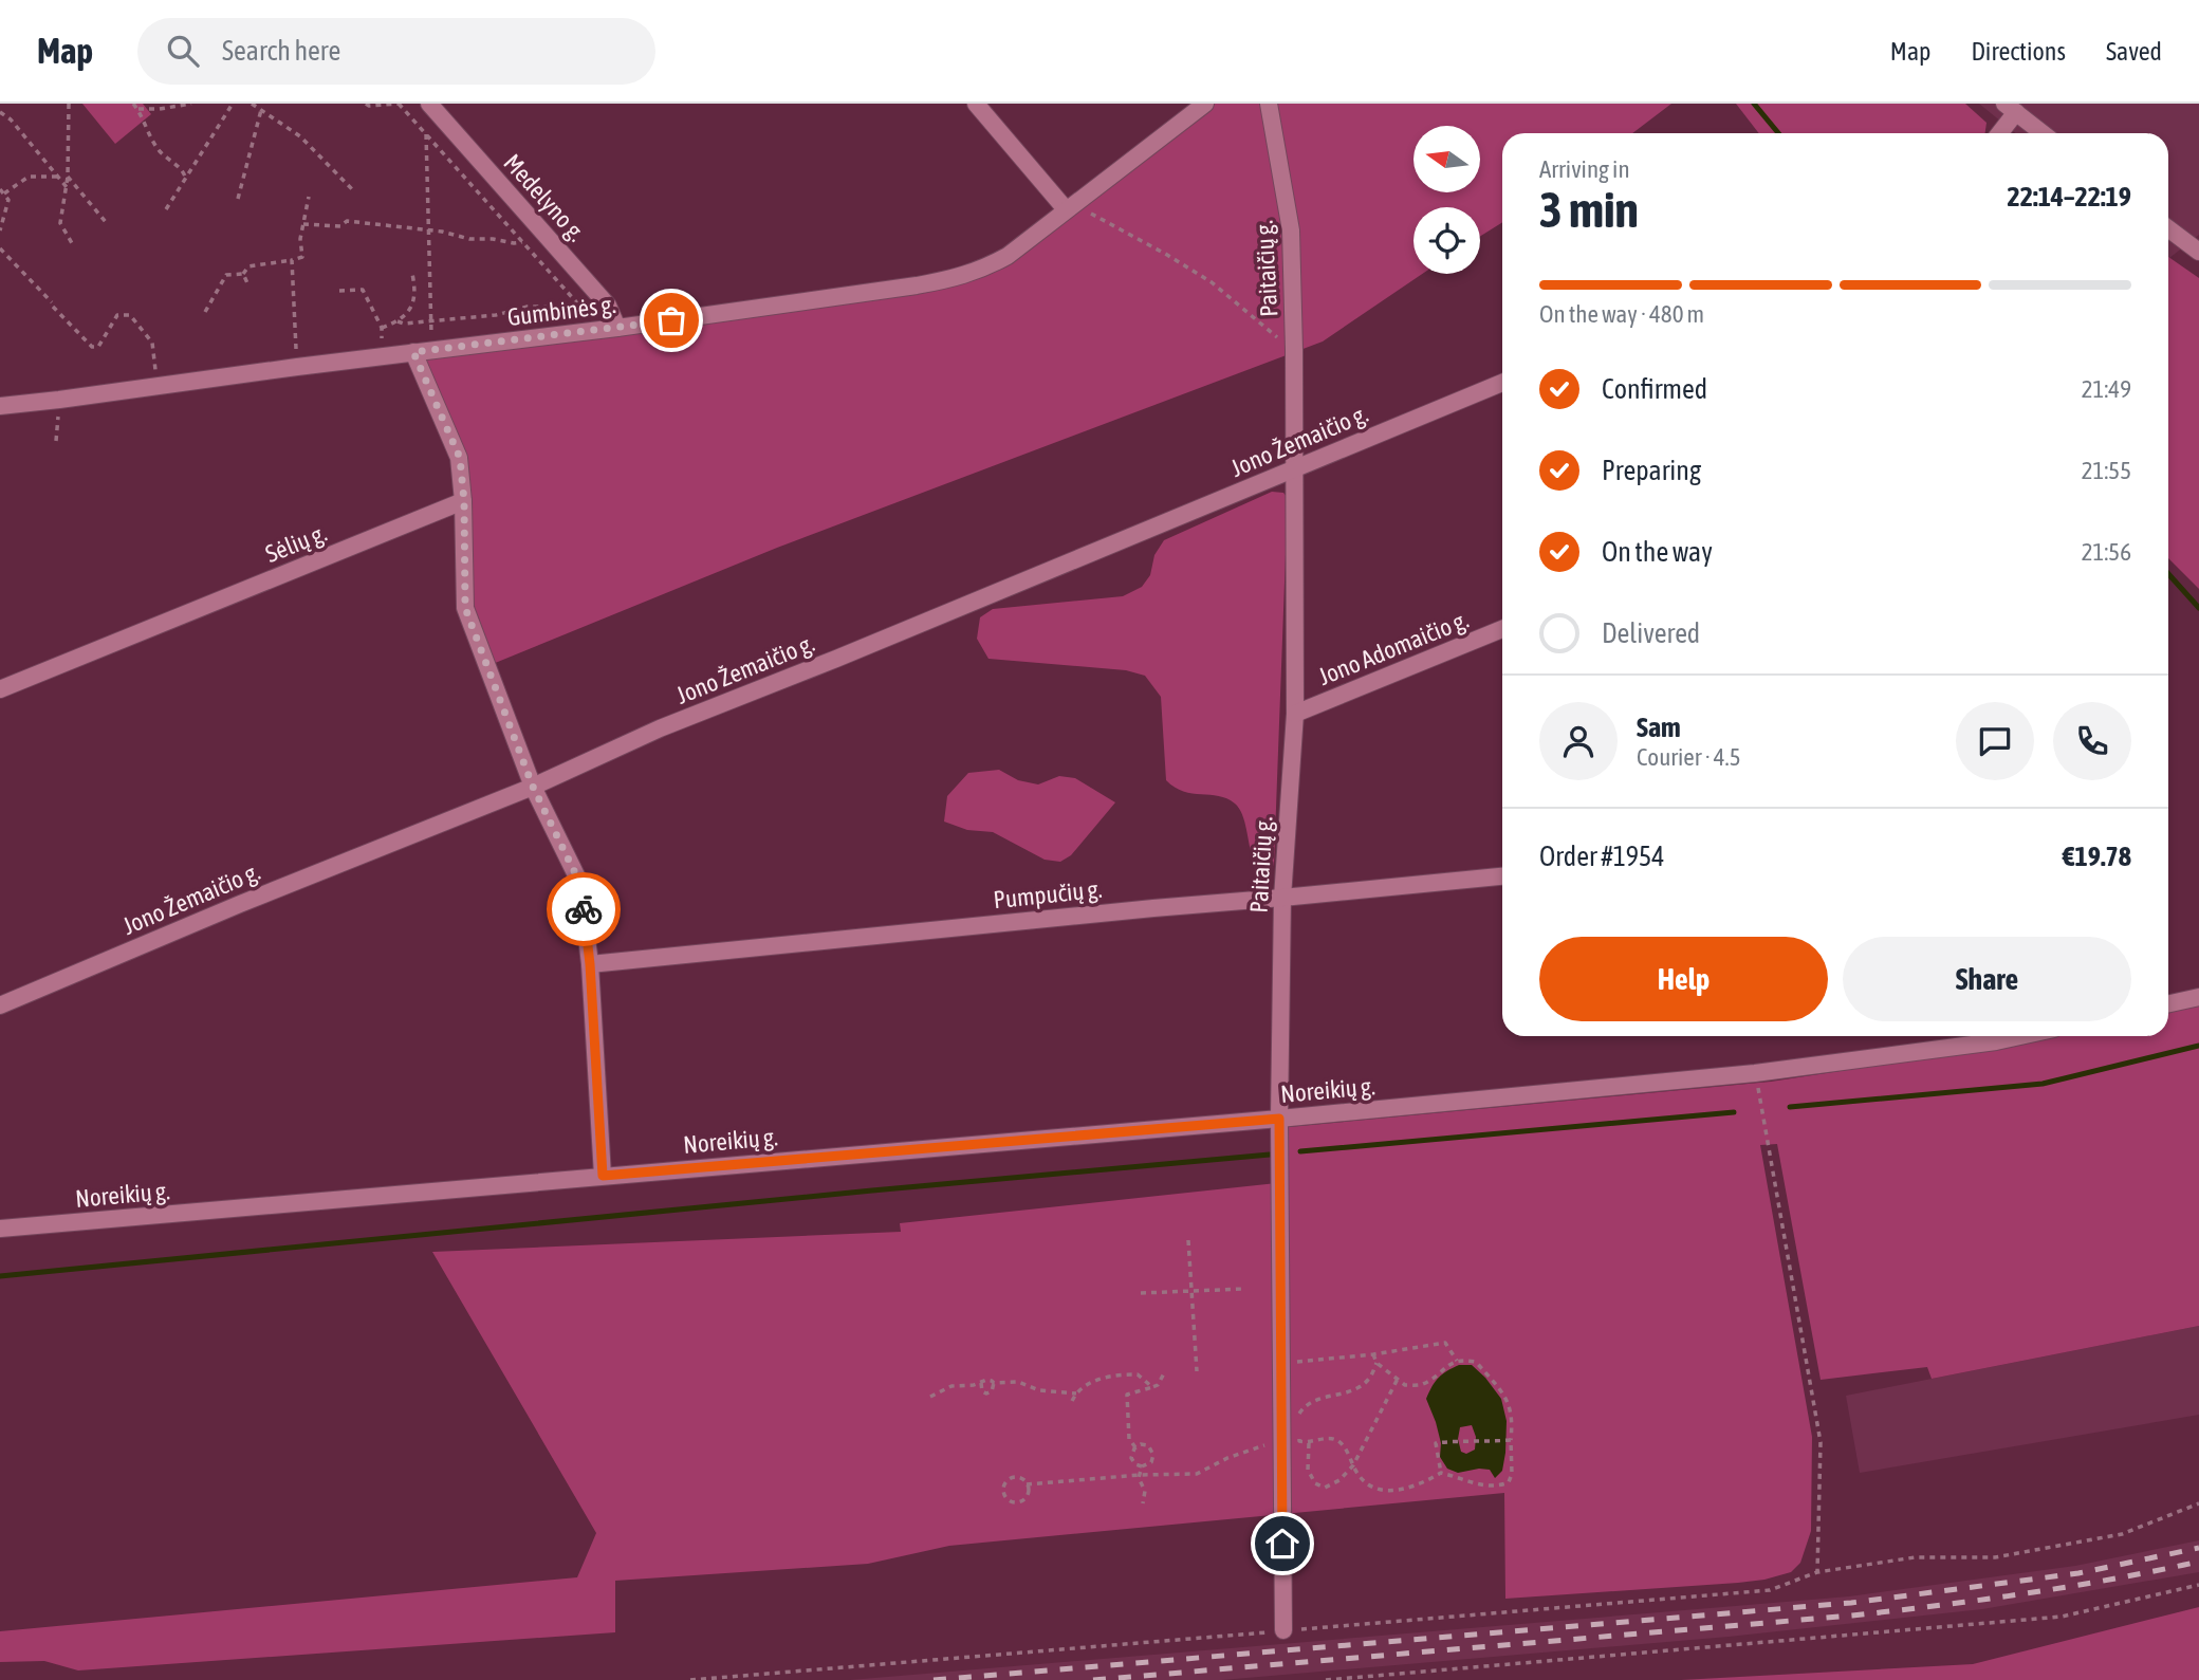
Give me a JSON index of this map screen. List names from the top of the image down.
{
  "streets": {
    "street": [
      "Medelyno g.",
      "Paitaičių g.",
      "Gumbinės g.",
      "Jono Žemaičio g.",
      "Sėlių g.",
      "Jono Adomaičio g.",
      "Pumpučių g.",
      "Noreikių g."
    ]
  },
  "crossings": [
    ["Medelyno g.", "Gumbinės g."],
    ["Paitaičių g.", "Jono Žemaičio g."],
    ["Paitaičių g.", "Jono Adomaičio g."],
    ["Paitaičių g.", "Pumpučių g."],
    ["Paitaičių g.", "Noreikių g."]
  ],
  "north": "left",
  "page": {
    "header": "Map",
    "search": "Search here",
    "nav": ["Map", "Directions", "Saved"],
    "heading": ["3 min", "Arriving in", "22:14–22:19"],
    "panel": [
      "Sam",
      "Courier · 4.5",
      "Order #1954",
      "€19.78"
    ],
    "bar": "On the way · 480 m",
    "list": [
      ["Confirmed", "21:49"],
      ["Preparing", "21:55"],
      ["On the way", "21:56"],
      "Delivered"
    ],
    "buttons": ["Help", "Share"]
  }
}
